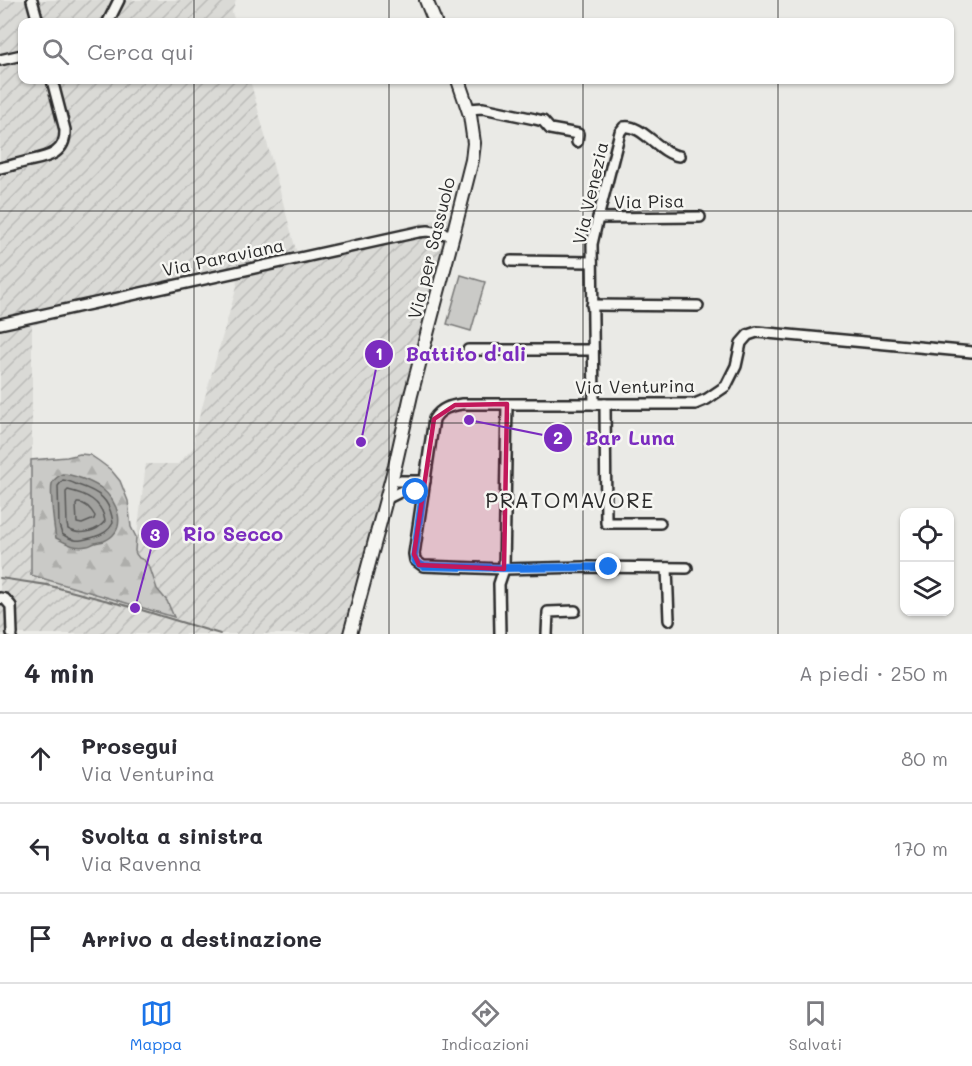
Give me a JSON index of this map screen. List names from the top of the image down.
{
  "streets": {
    "main road": ["Via per Sassuolo"],
    "street": [
      "Via Venezia",
      "Via Pisa",
      "Via Paraviana",
      "Via Venturina"
    ]
  },
  "crossings": [
    ["Via Venezia", "Via Pisa"],
    ["Via Venezia", "Via Venturina"],
    ["Via per Sassuolo", "Via Paraviana"]
  ],
  "districts": ["PRATOMAVORE"],
  "places": ["Bar Luna", "Battito d'ali", "Rio Secco"],
  "page": {
    "search": "Cerca qui",
    "heading": ["4 min", "A piedi · 250 m"],
    "list": [
      ["Prosegui", "Via Venturina", "80 m"],
      ["Svolta a sinistra", "Via Ravenna", "170 m"],
      "Arrivo a destinazione"
    ],
    "nav": ["Mappa", "Indicazioni", "Salvati"]
  }
}
